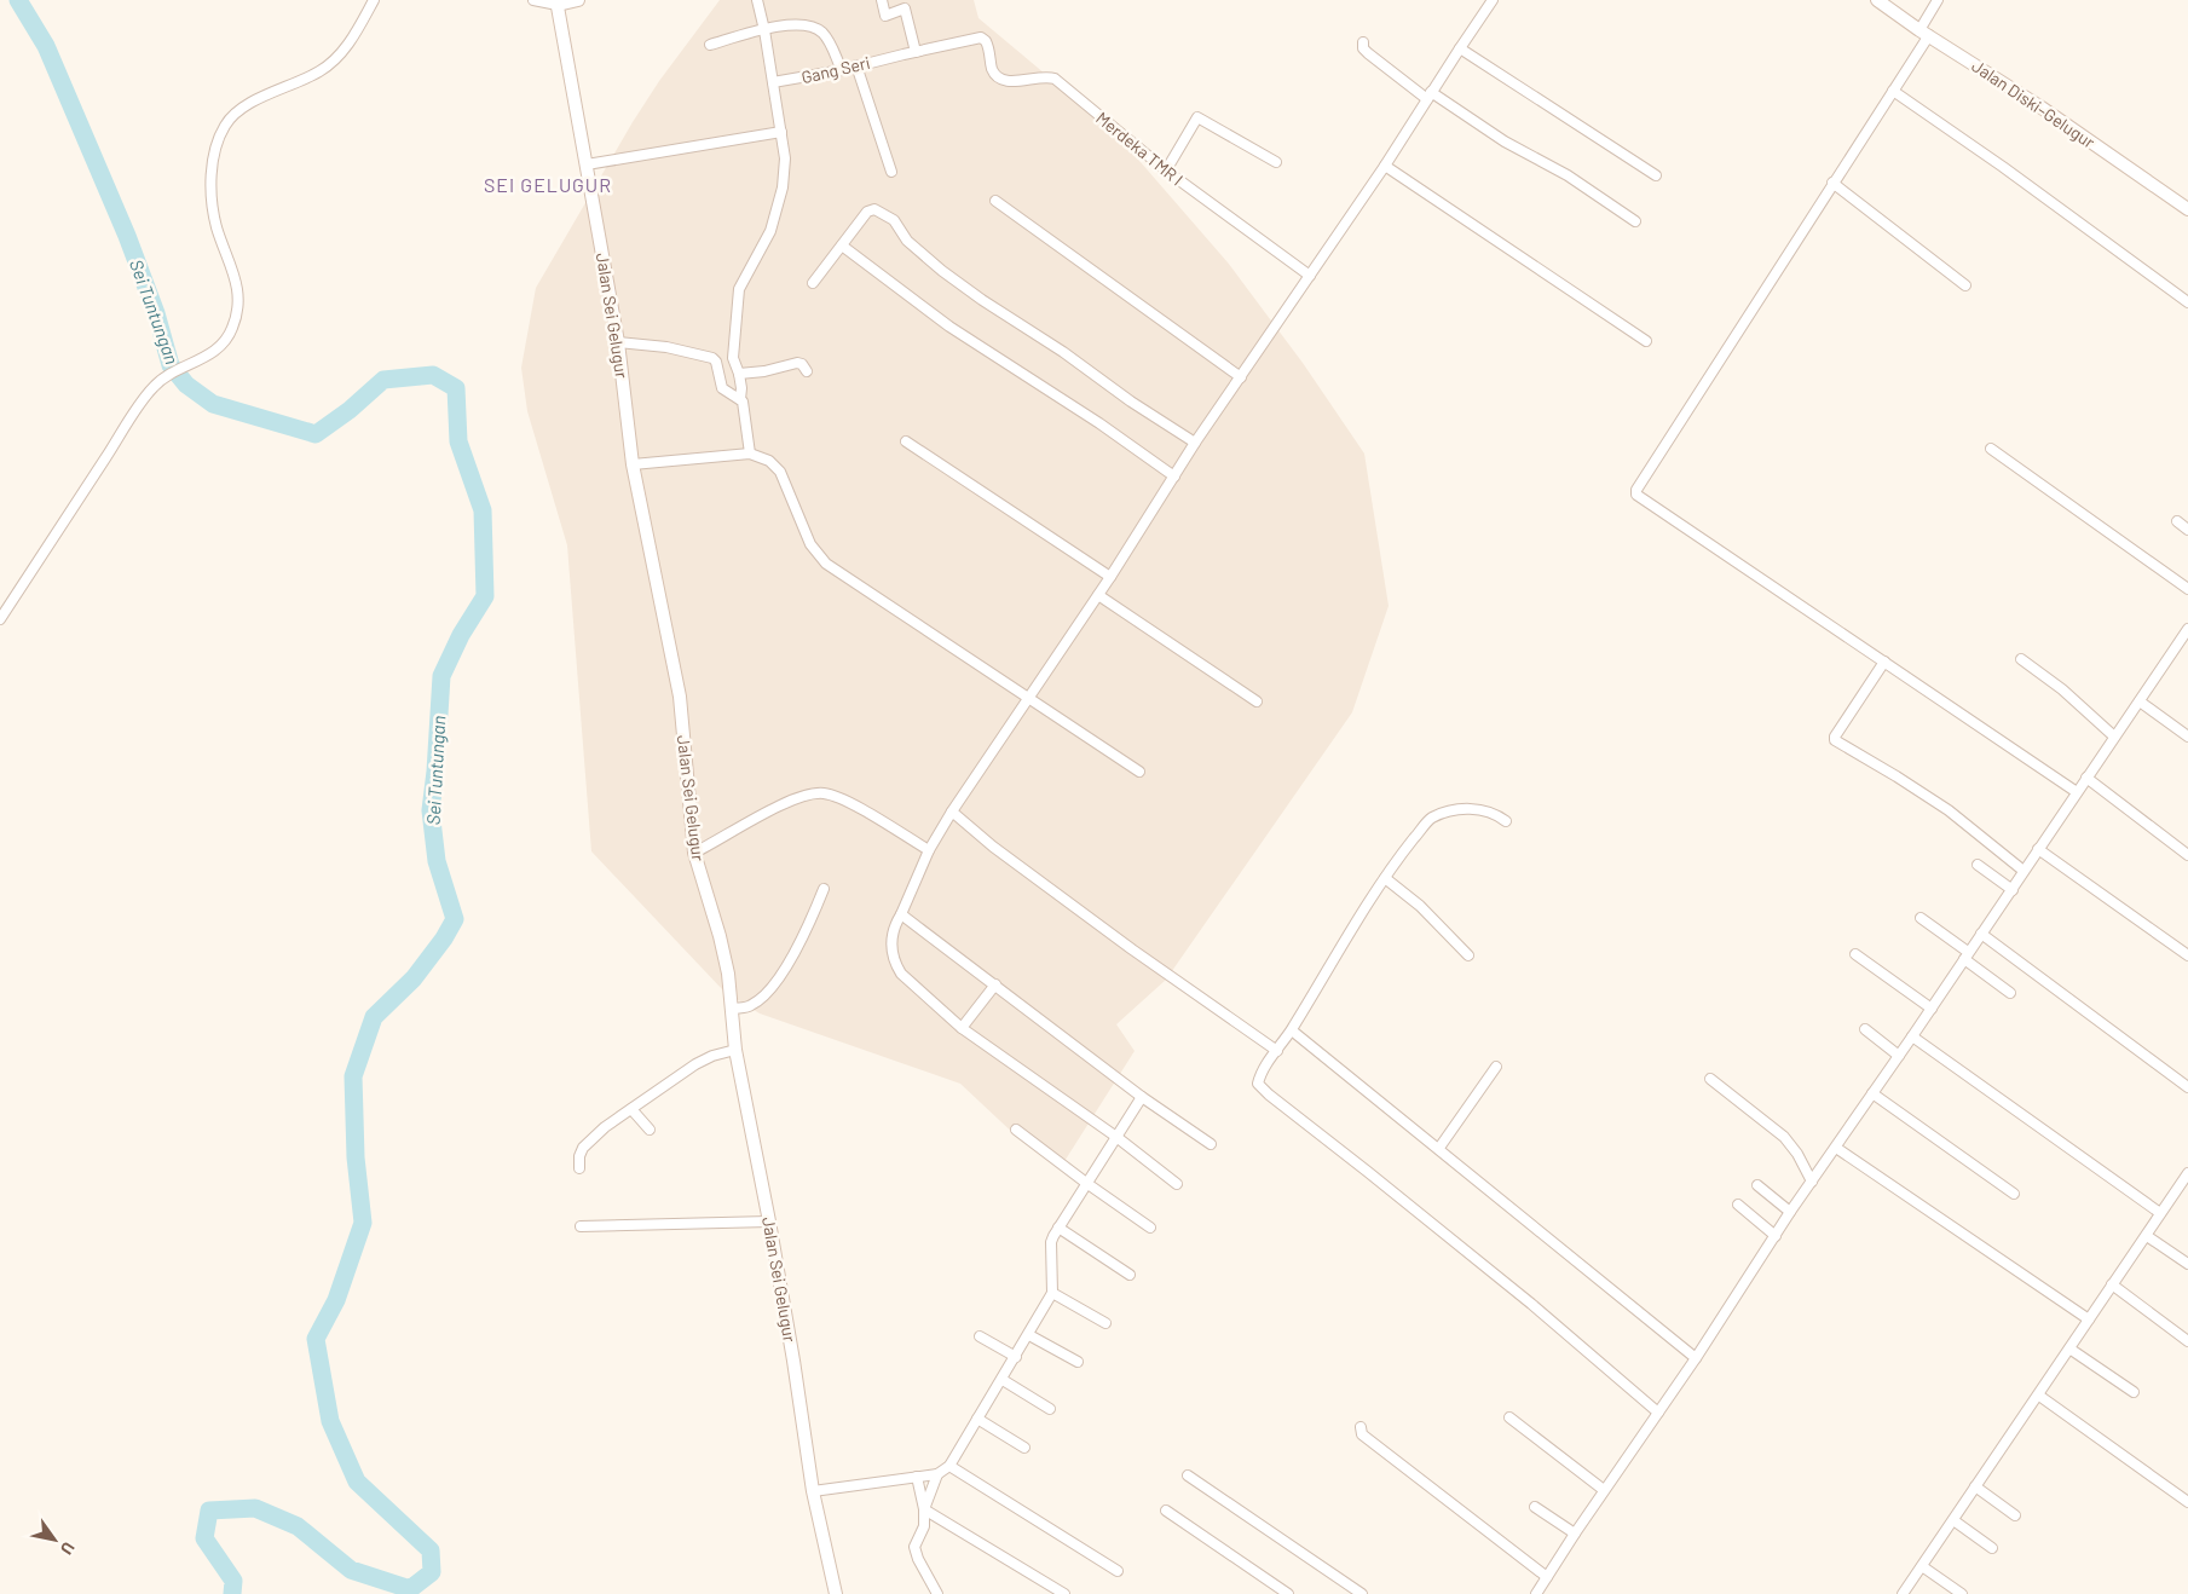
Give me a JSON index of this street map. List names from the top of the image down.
{
  "streets": {
    "main road": ["Jalan Diski–Gelugur", "Jalan Sei Gelugur"],
    "street": ["Gang Seri", "Merdeka TMR I"]
  },
  "crossings": [
    ["Gang Seri", "Merdeka TMR I"]
  ],
  "districts": ["SEI GELUGUR"],
  "water": ["Sei Tuntungan"],
  "north": "bottom right"
}
